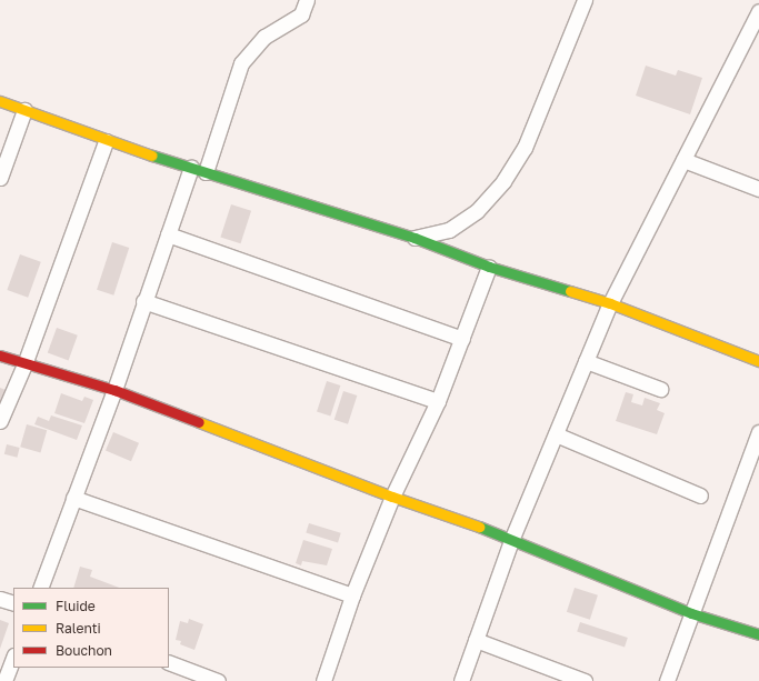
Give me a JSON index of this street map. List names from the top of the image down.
{
  "legend": ["Fluide", "Ralenti", "Bouchon"]
}
